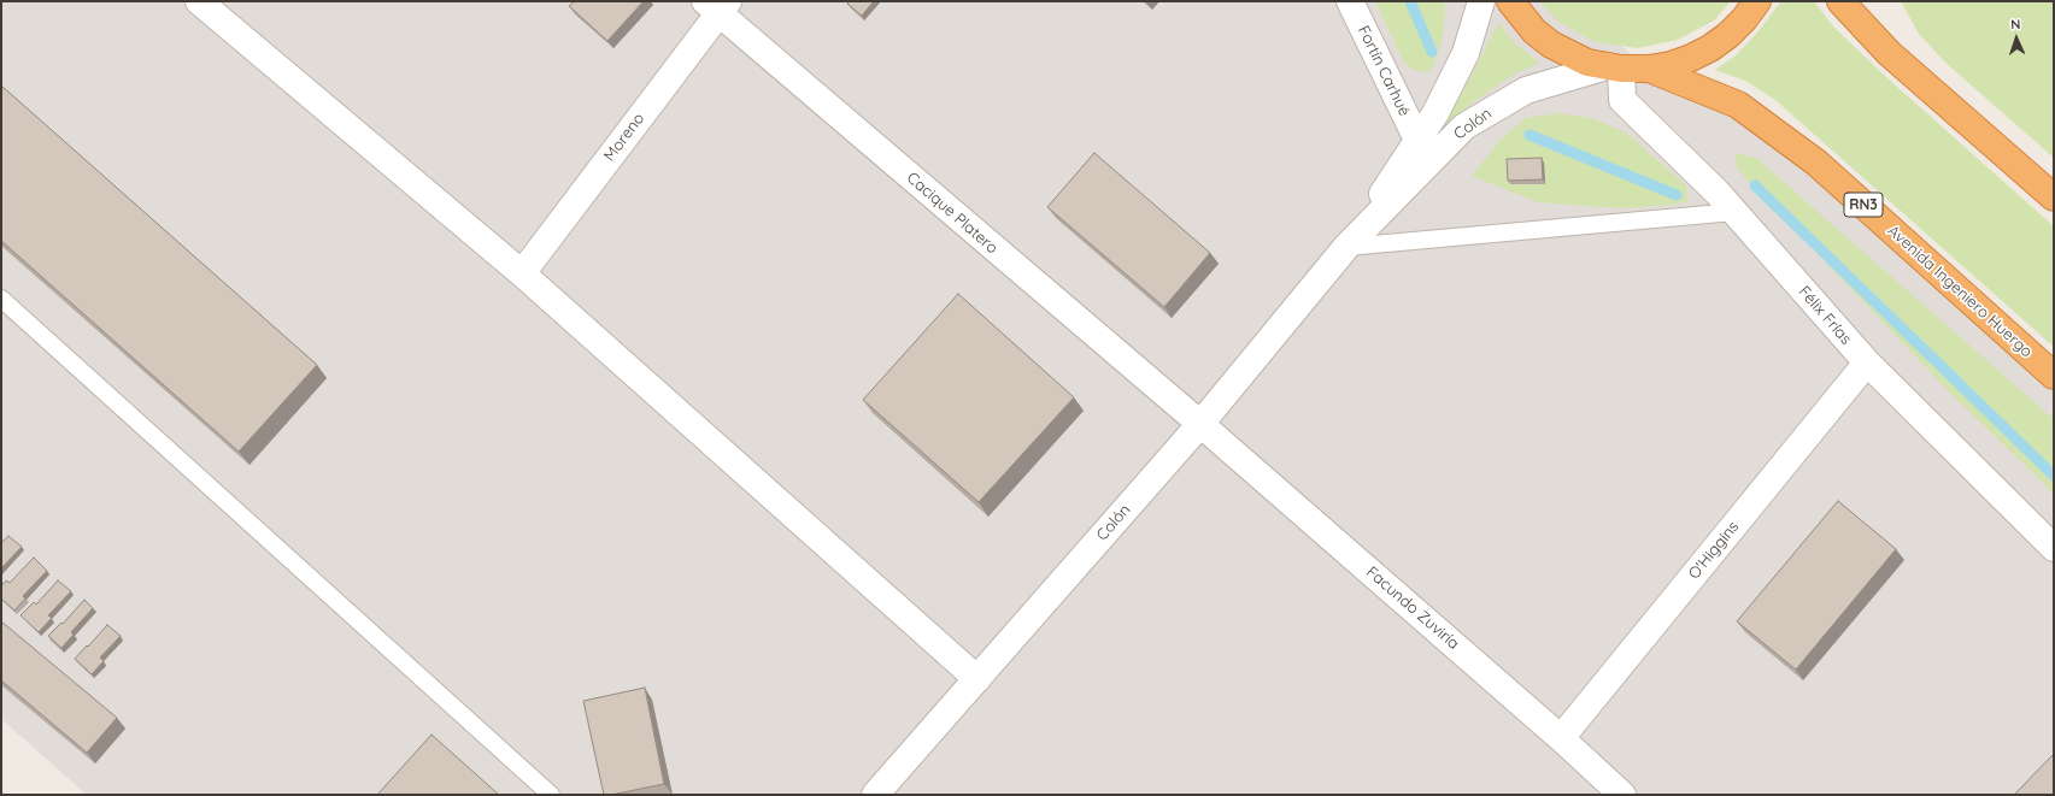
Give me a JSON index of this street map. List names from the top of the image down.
{
  "streets": {
    "highway": ["RN3", "Avenida Ingeniero Huergo"],
    "street": [
      "Fortín Carhué",
      "Colón",
      "Moreno",
      "Cacique Platero",
      "Félix Frías",
      "O'Higgins",
      "Facundo Zuviría"
    ]
  },
  "crossings": [
    ["Fortín Carhué", "Colón"],
    ["Colón", "RN3"],
    ["Colón", "Cacique Platero"],
    ["Colón", "Félix Frías"],
    ["Colón", "Facundo Zuviría"],
    ["Moreno", "Cacique Platero"],
    ["RN3", "Avenida Ingeniero Huergo"],
    ["RN3", "Félix Frías"],
    ["Cacique Platero", "Facundo Zuviría"],
    ["Félix Frías", "O'Higgins"],
    ["O'Higgins", "Facundo Zuviría"]
  ],
  "north": "top"
}
